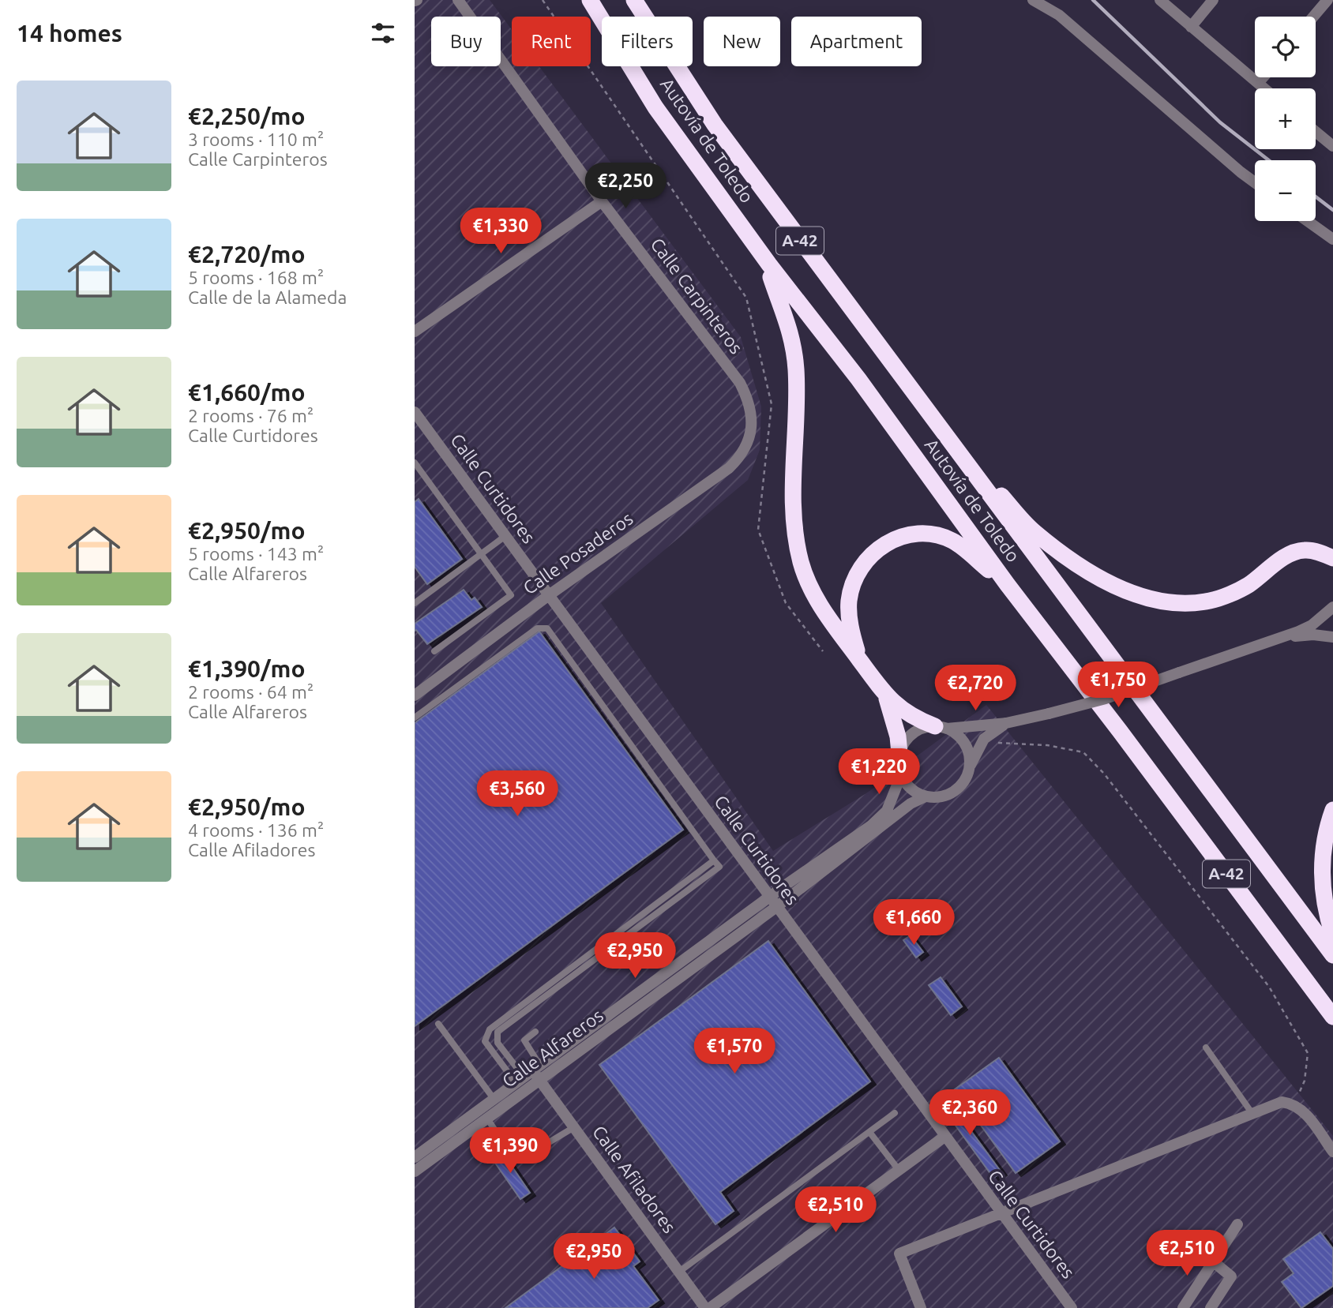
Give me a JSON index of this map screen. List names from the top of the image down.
{
  "streets": {
    "highway": ["Autovía de Toledo", "A-42"],
    "street": [
      "Calle Carpinteros",
      "Calle Curtidores",
      "Calle Posaderos",
      "Calle Alfareros",
      "Calle Afiladores"
    ]
  },
  "crossings": [
    ["Calle Carpinteros", "Calle Posaderos"],
    ["Calle Curtidores", "Calle Posaderos"],
    ["Calle Curtidores", "Calle Alfareros"],
    ["Calle Alfareros", "Calle Afiladores"]
  ],
  "page": {
    "heading": "14 homes",
    "map_buttons": ["+", "−"],
    "chip": [
      "Buy",
      "Rent",
      "Filters",
      "New",
      "Apartment"
    ],
    "list": [
      {
        "name": "€2,250/mo",
        "note": "3 rooms · 110 m² · Calle Carpinteros"
      },
      {
        "name": "€2,720/mo",
        "note": "5 rooms · 168 m² · Calle de la Alameda"
      },
      {
        "name": "€1,660/mo",
        "note": "2 rooms · 76 m² · Calle Curtidores"
      },
      {
        "name": "€2,950/mo",
        "note": "5 rooms · 143 m² · Calle Alfareros"
      },
      {
        "name": "€1,390/mo",
        "note": "2 rooms · 64 m² · Calle Alfareros"
      },
      {
        "name": "€2,950/mo",
        "note": "4 rooms · 136 m² · Calle Afiladores"
      }
    ],
    "price": [
      "€2,250",
      "€1,330",
      "€1,750",
      "€2,720",
      "€1,220",
      "€3,560",
      "€1,660",
      "€2,950",
      "€1,570",
      "€2,360",
      "€1,390",
      "€2,510",
      "€2,510",
      "€2,950"
    ]
  }
}
